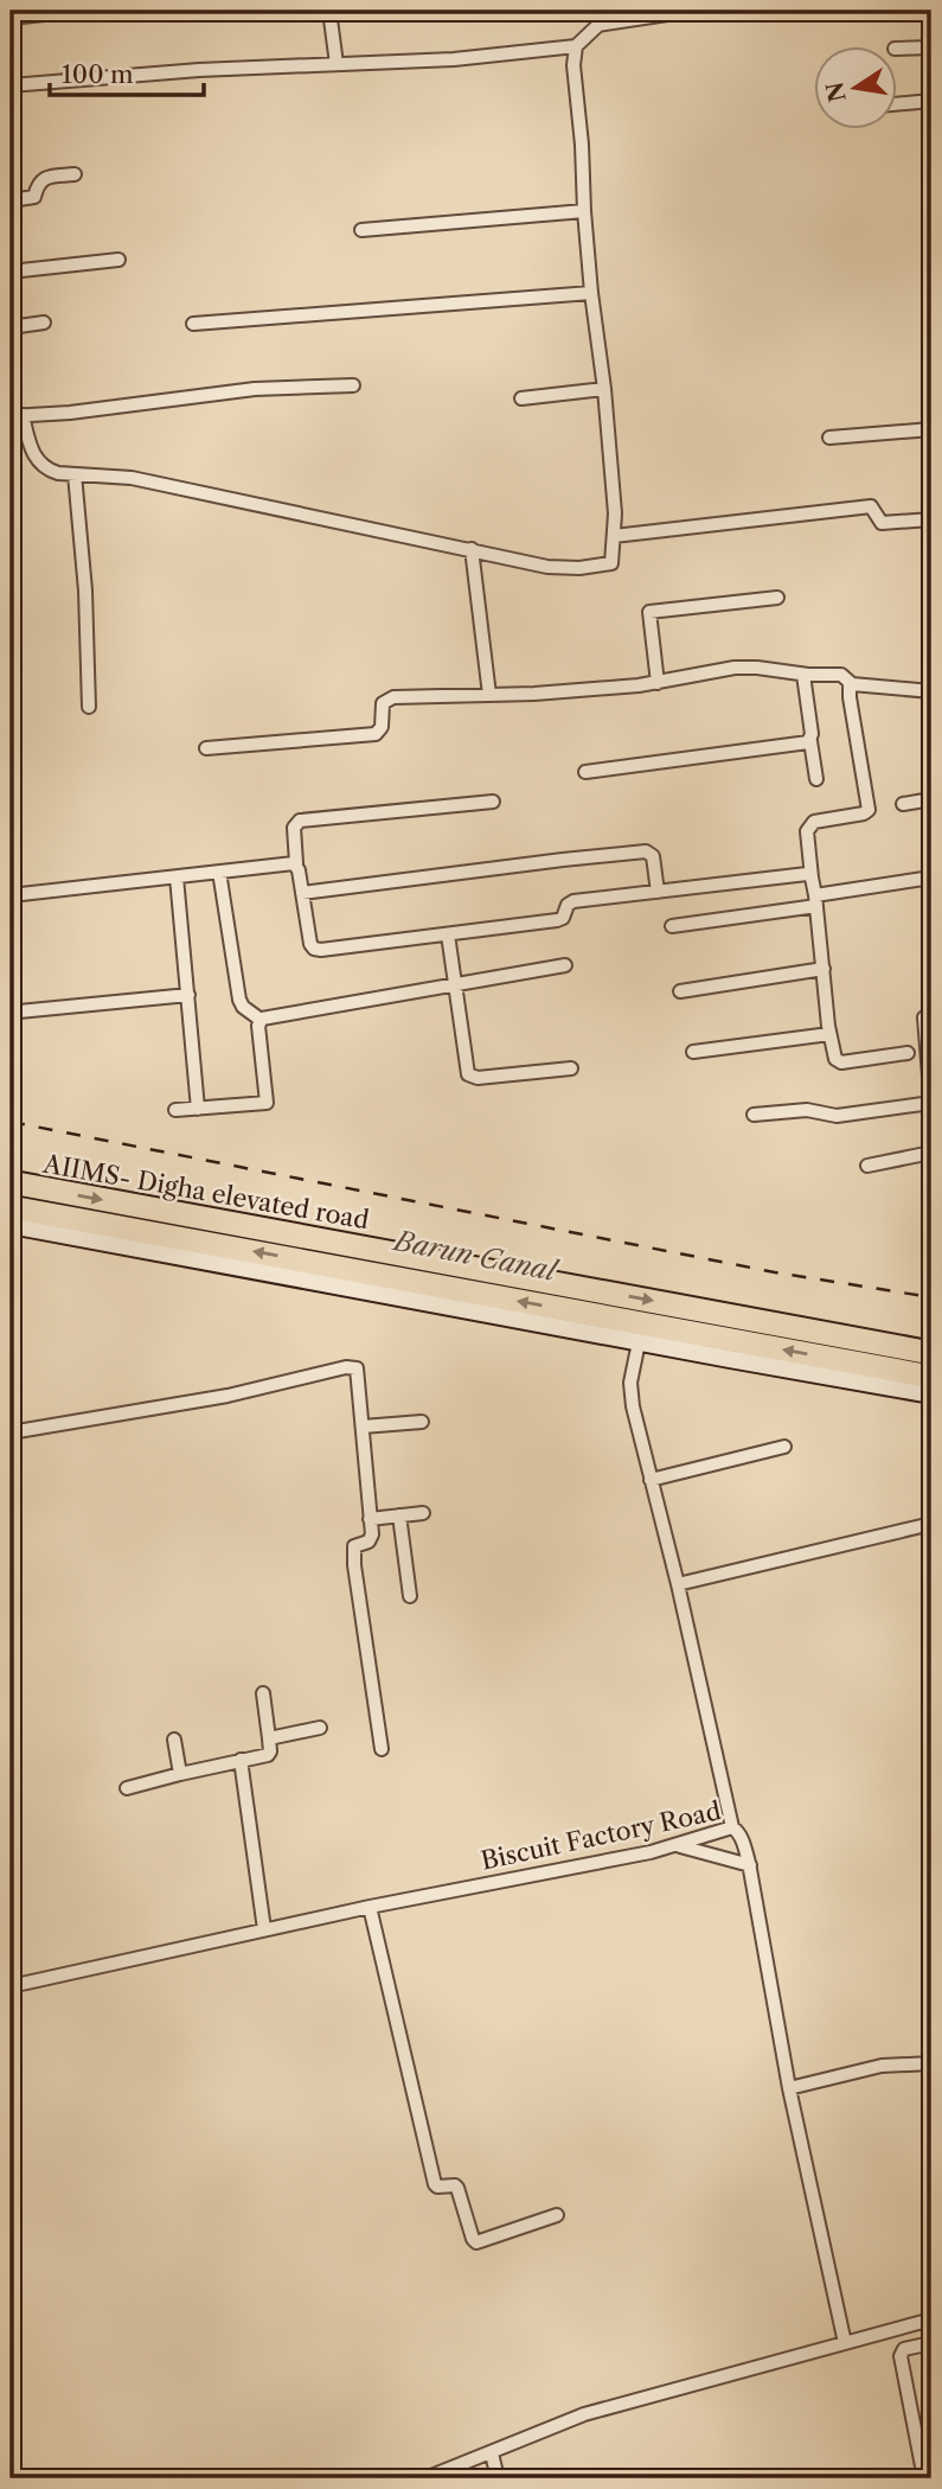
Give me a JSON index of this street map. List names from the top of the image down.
{
  "streets": {
    "highway": ["AIIMS- Digha elevated road"],
    "street": ["Biscuit Factory Road"]
  },
  "water": ["Barun Canal"],
  "scale_bar": "100 m",
  "north": "left"
}
